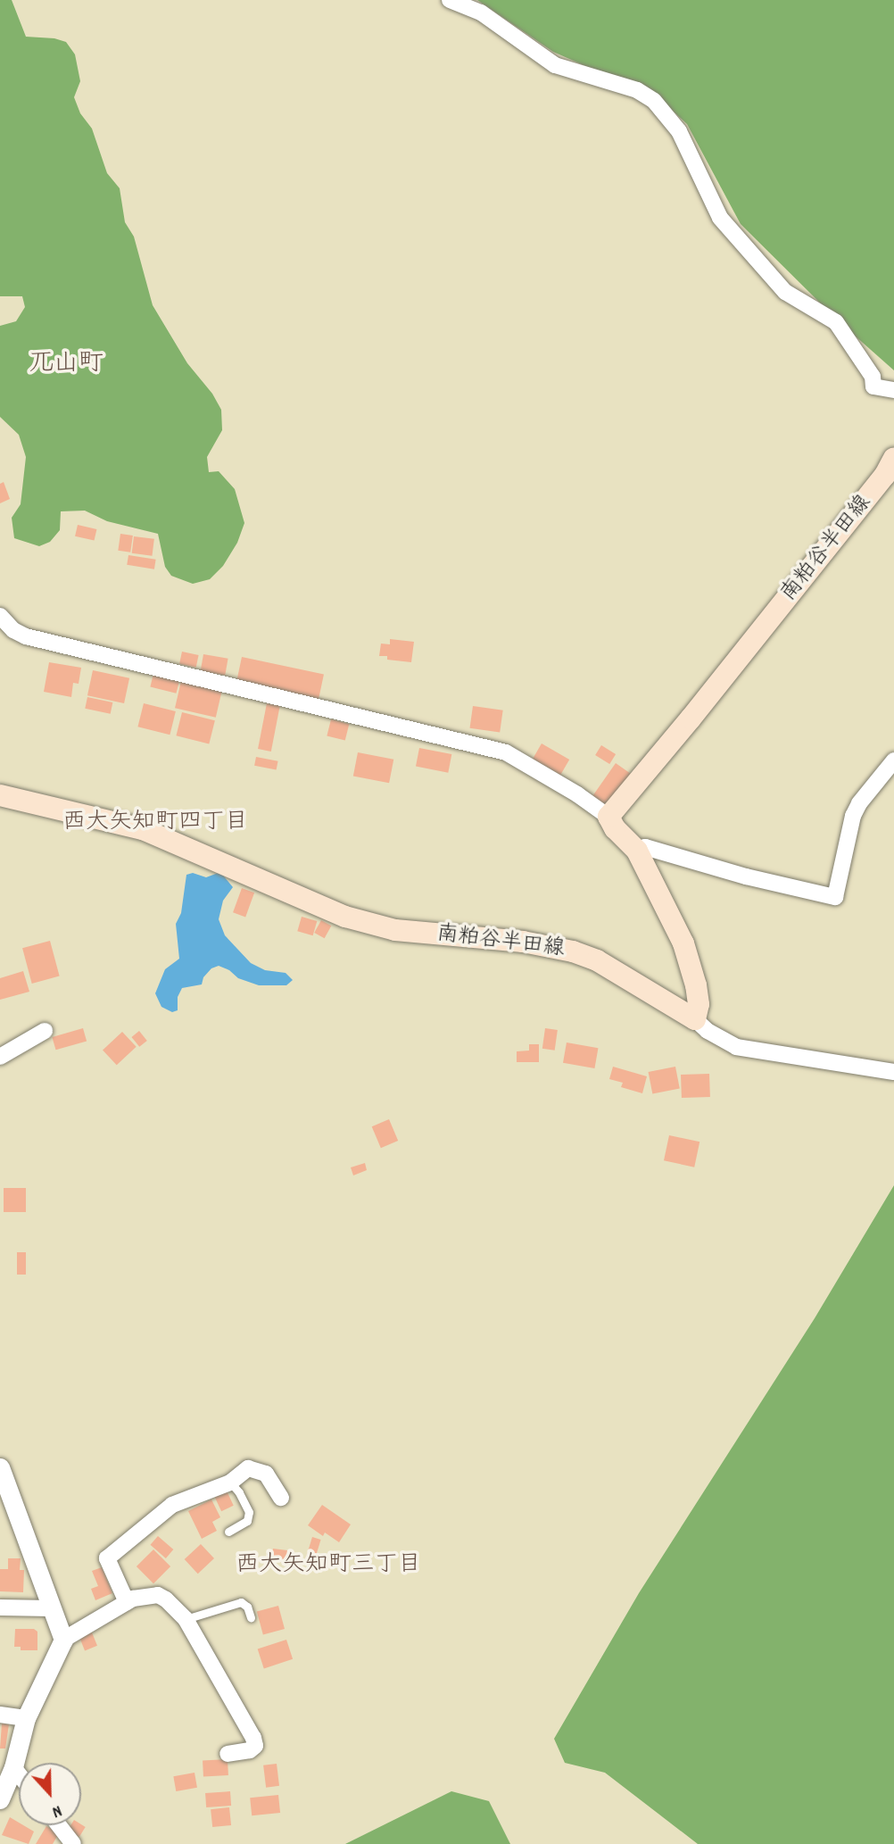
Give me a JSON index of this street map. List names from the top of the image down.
{
  "streets": {
    "main road": ["南粕谷半田線"]
  },
  "districts": ["兀山町", "西大矢知町四丁目", "西大矢知町三丁目"],
  "north": "bottom"
}
